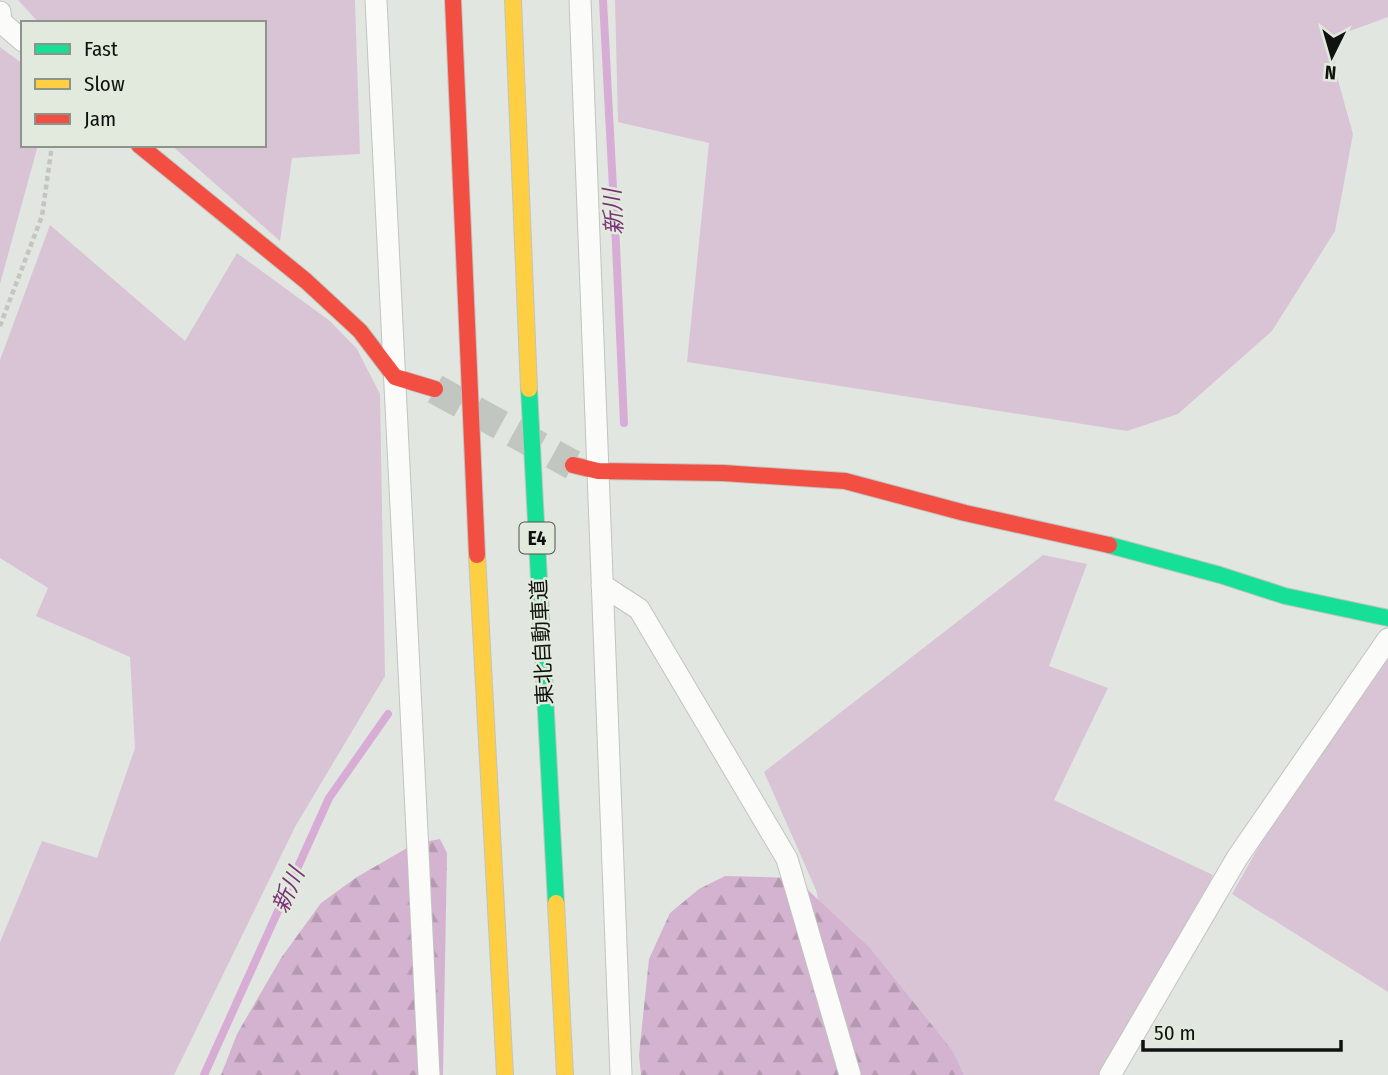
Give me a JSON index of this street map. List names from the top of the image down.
{
  "streets": {
    "main road": ["E4", "東北自動車道"]
  },
  "water": ["新川"],
  "legend": ["Fast", "Slow", "Jam"],
  "scale_bar": "50 m",
  "north": "bottom"
}
